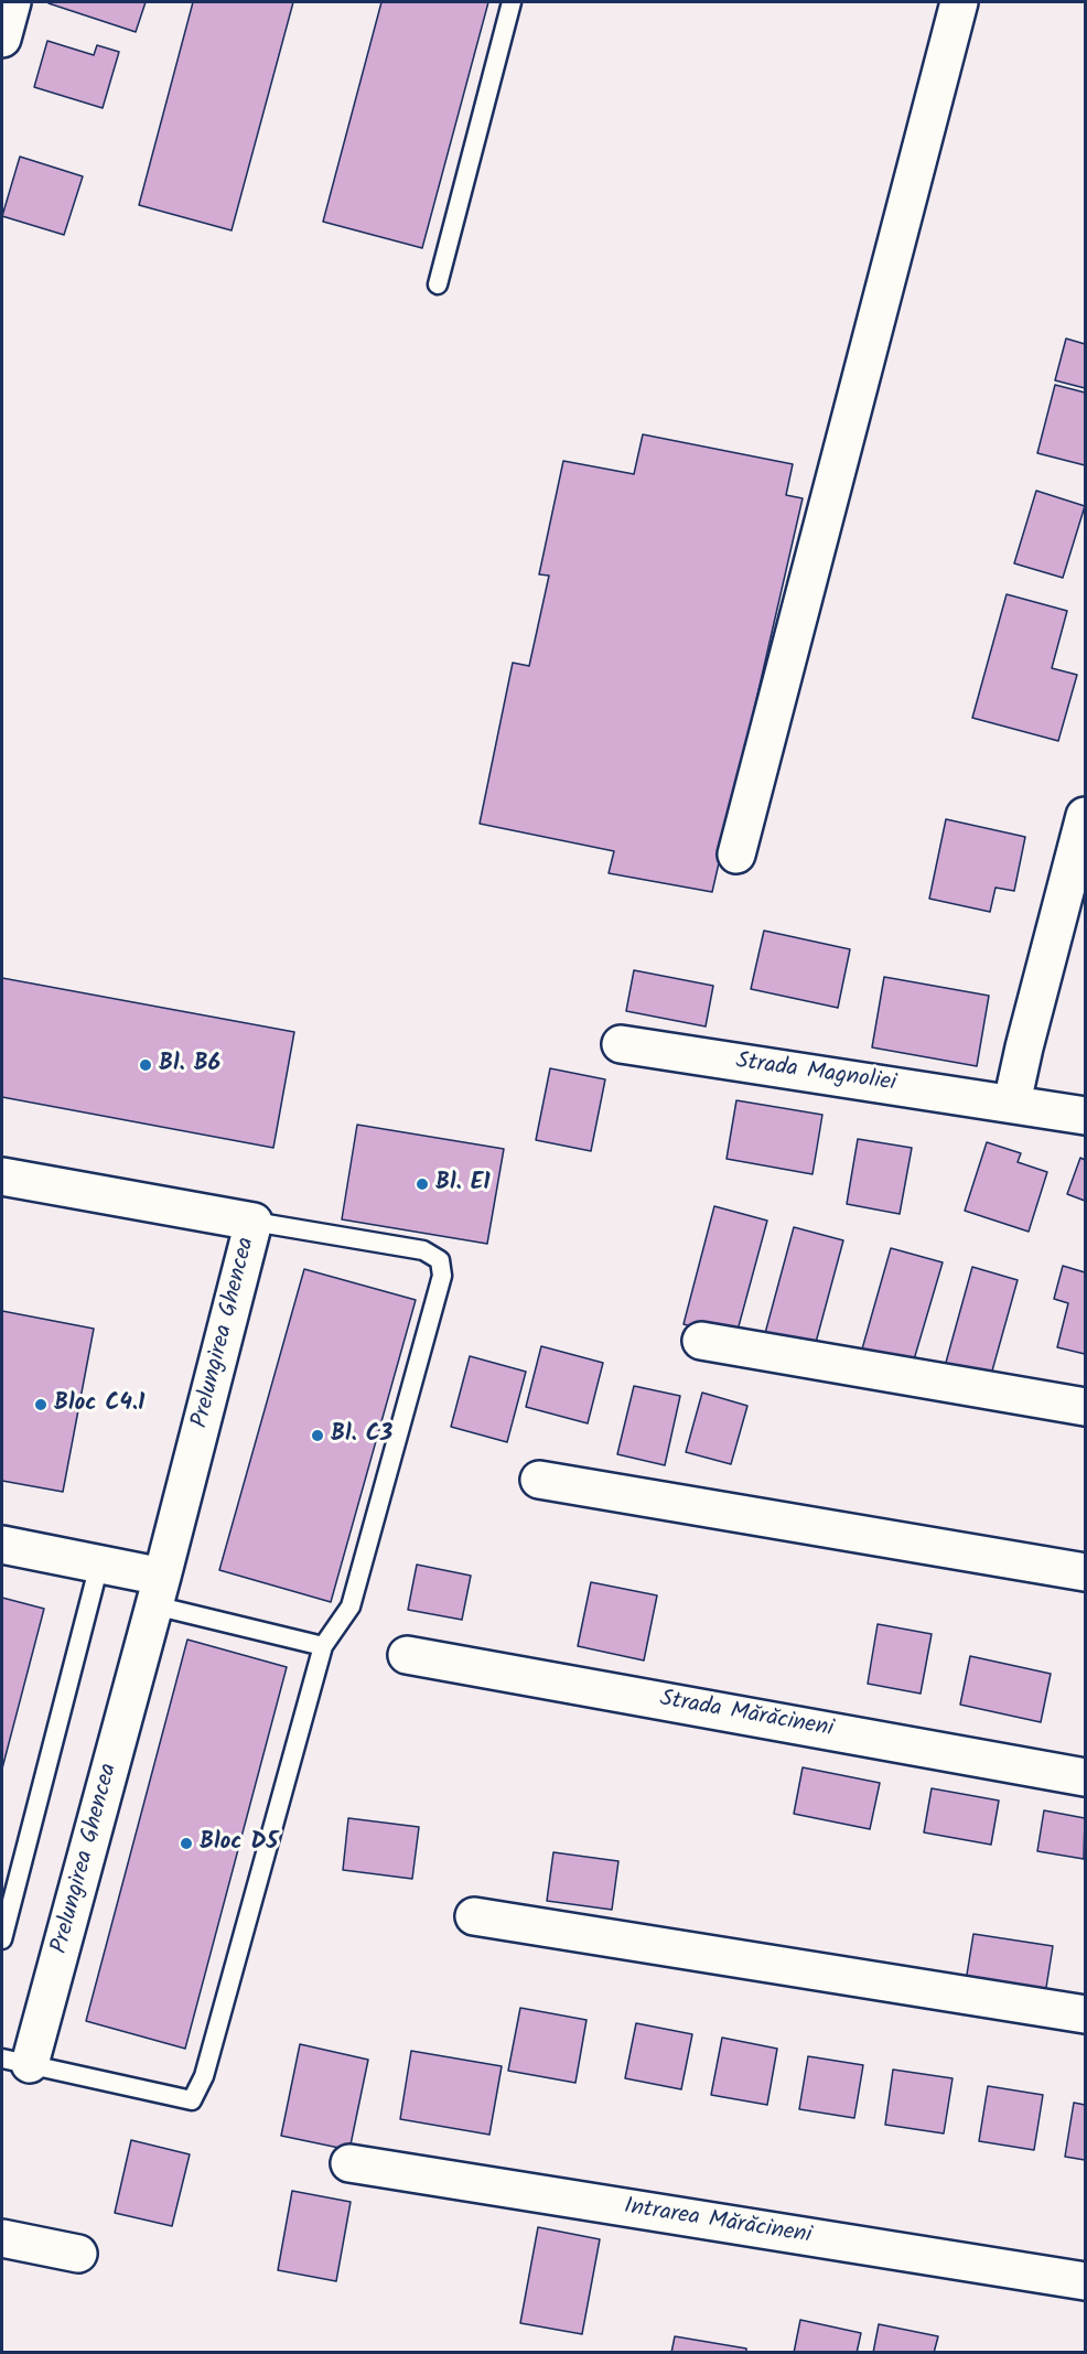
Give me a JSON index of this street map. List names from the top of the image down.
{
  "streets": {
    "street": [
      "Strada Magnoliei",
      "Prelungirea Ghencea",
      "Strada Mărăcineni",
      "Intrarea Mărăcineni"
    ]
  },
  "places": [
    "Bl. B6",
    "Bl. E1",
    "Bloc C4.1",
    "Bl. C3",
    "Bloc D5"
  ]
}
